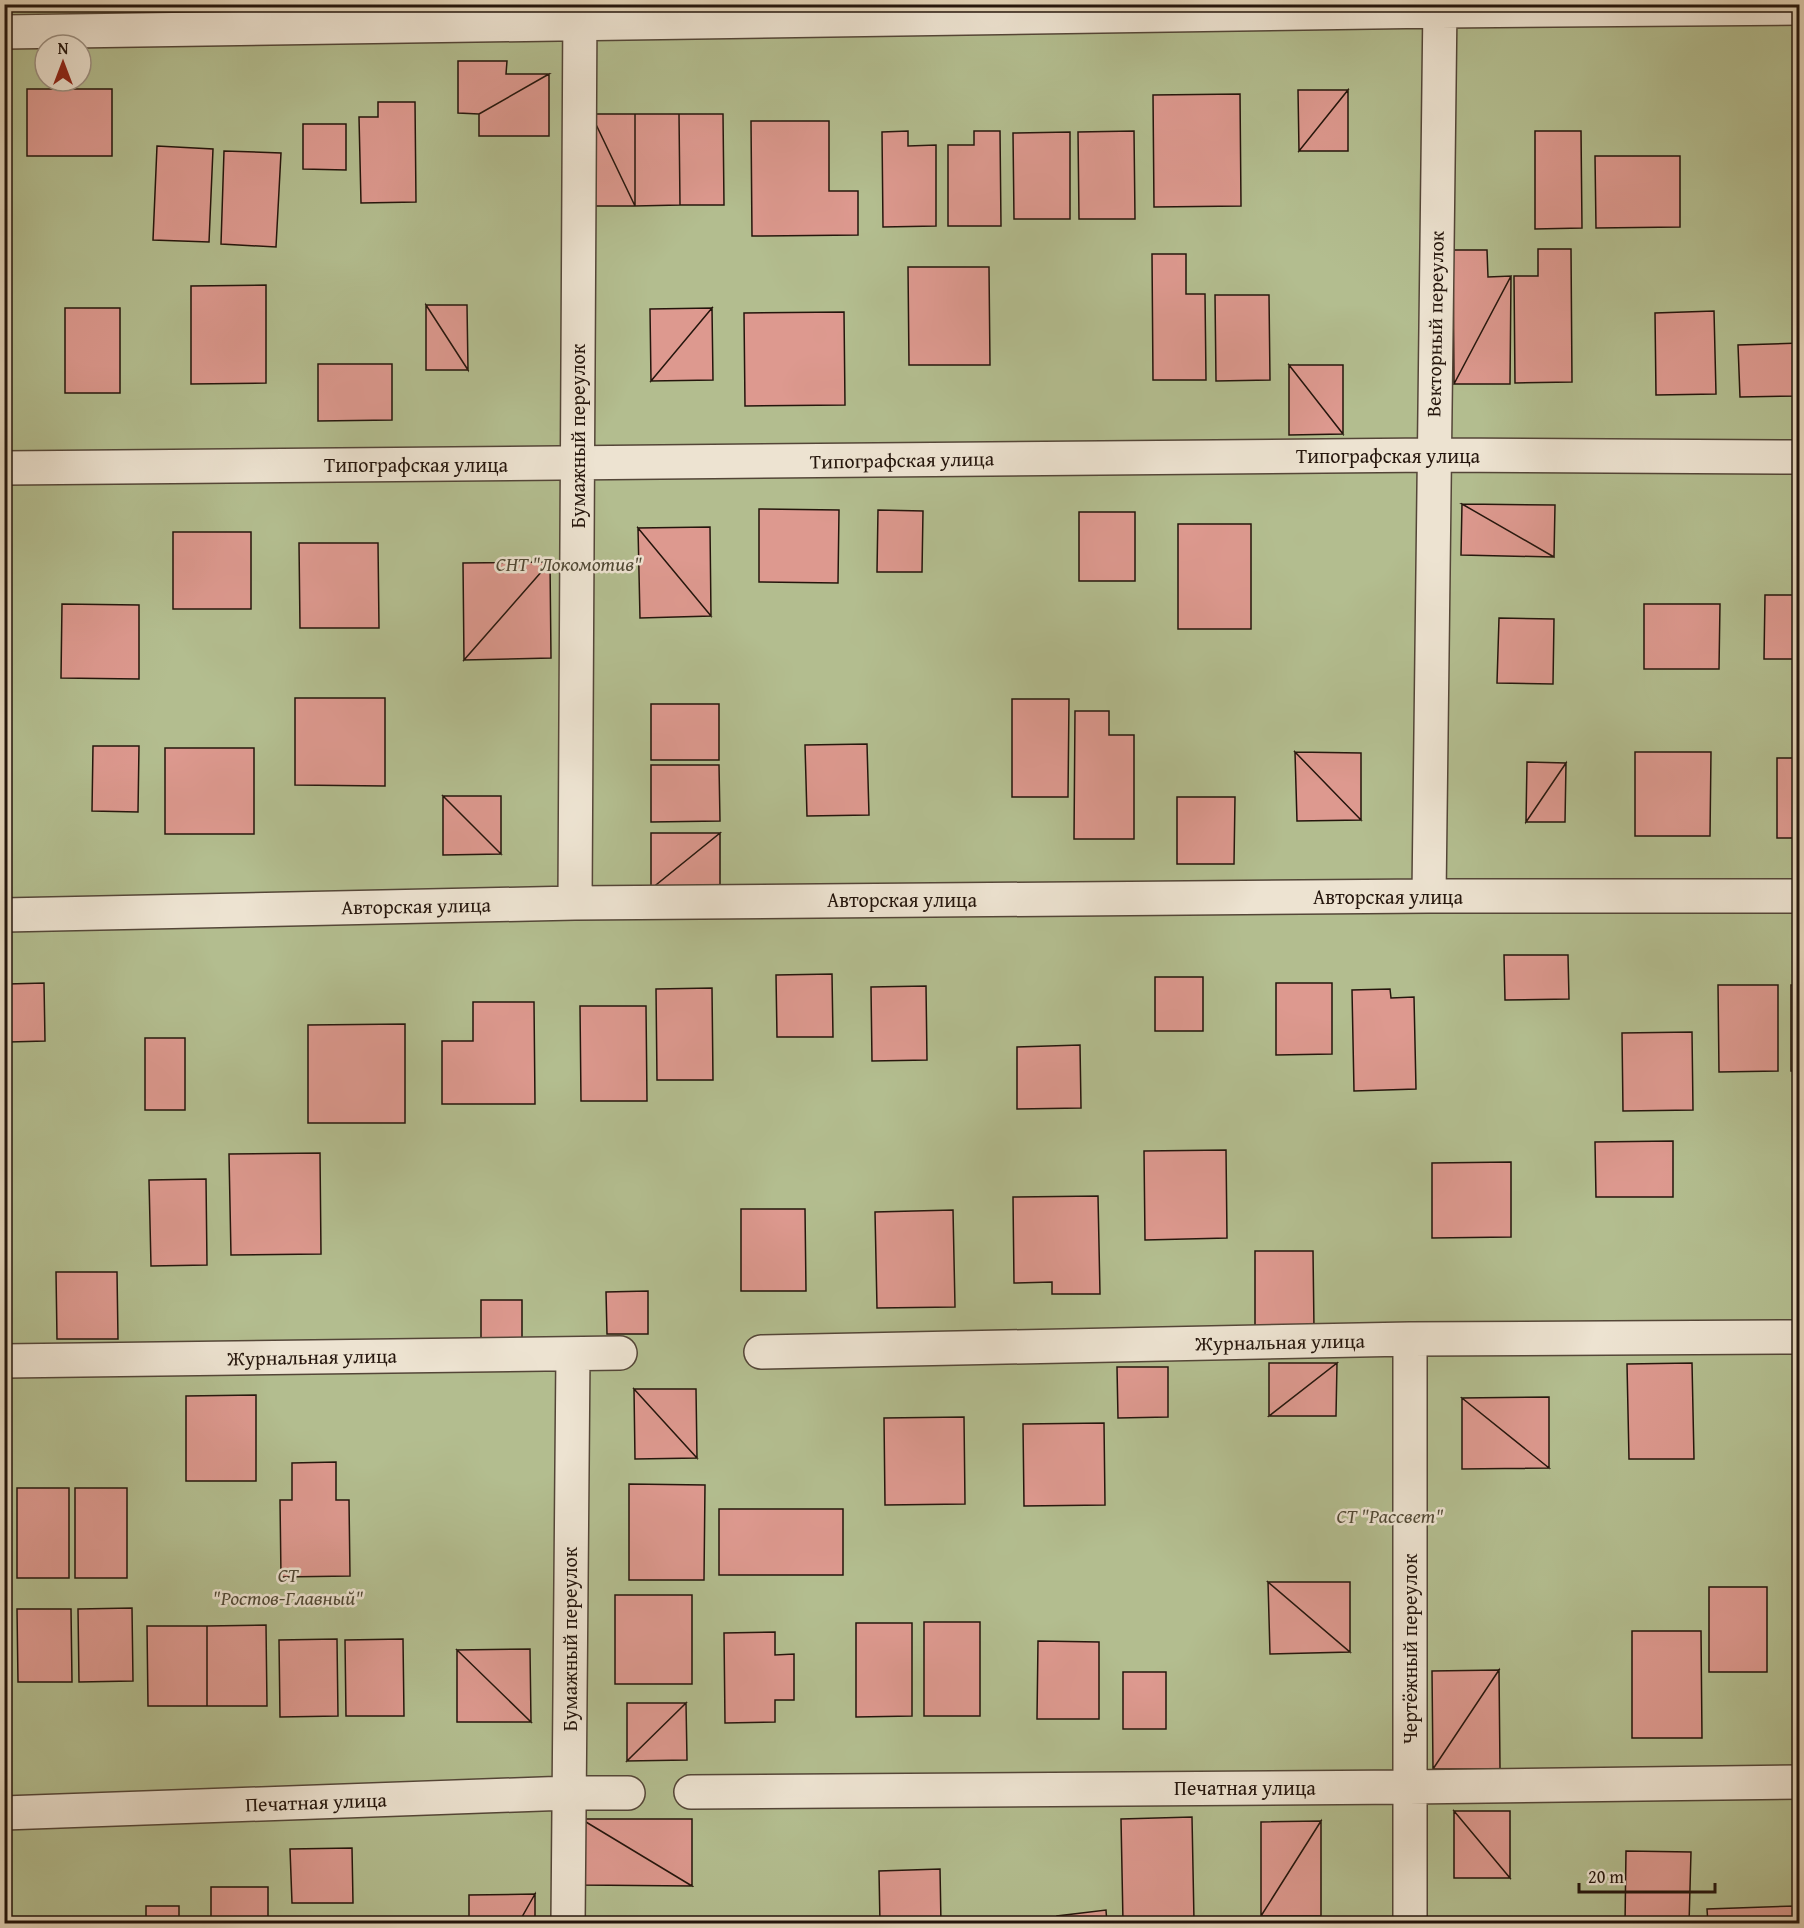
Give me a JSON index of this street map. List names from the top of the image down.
{
  "streets": {
    "street": [
      "Векторный переулок",
      "Бумажный переулок",
      "Типографская улица",
      "Авторская улица",
      "Журнальная улица",
      "Чертёжный переулок",
      "Печатная улица"
    ]
  },
  "crossings": [
    ["Векторный переулок", "Типографская улица"],
    ["Векторный переулок", "Авторская улица"],
    ["Бумажный переулок", "Типографская улица"],
    ["Бумажный переулок", "Авторская улица"],
    ["Бумажный переулок", "Журнальная улица"],
    ["Бумажный переулок", "Печатная улица"],
    ["Журнальная улица", "Чертёжный переулок"],
    ["Чертёжный переулок", "Печатная улица"]
  ],
  "parks": ["СНТ \"Локомотив\"", "СТ \"Рассвет\"", "СТ \"Ростов-Главный\""],
  "scale_bar": "20 m",
  "north": "top"
}
